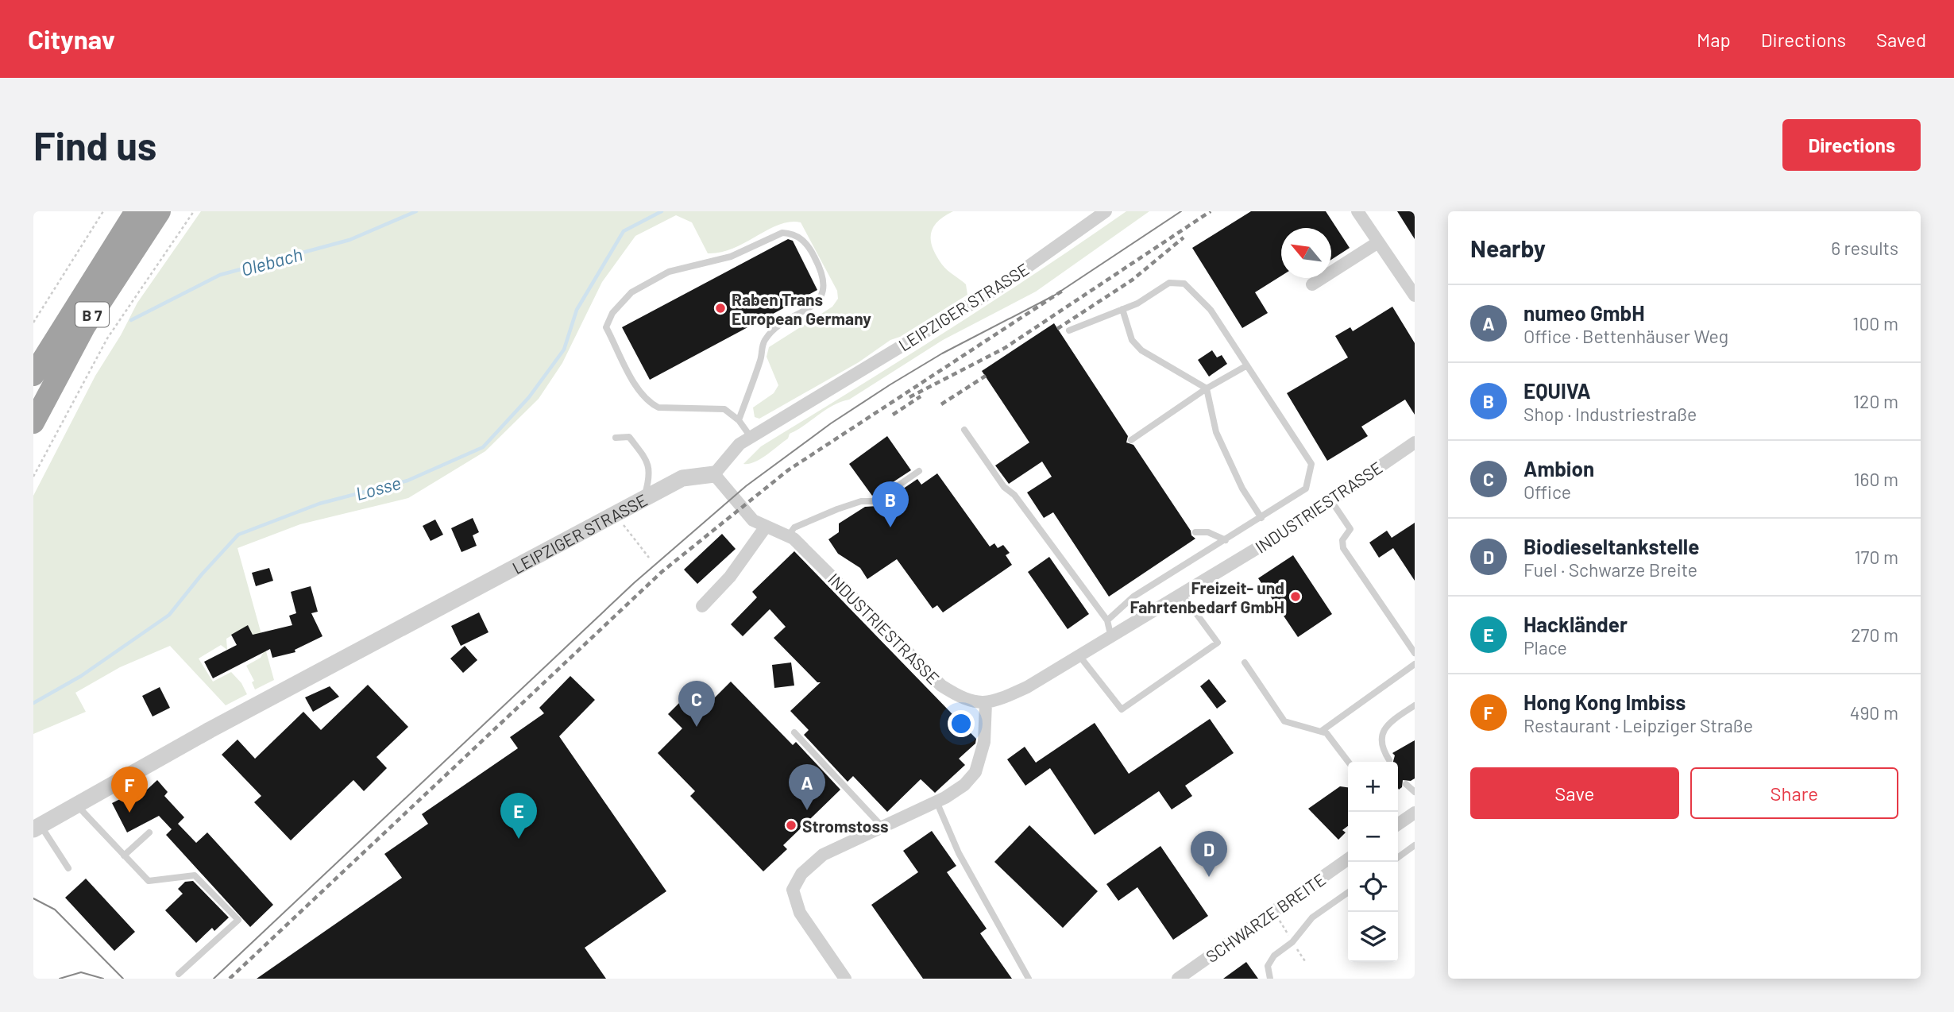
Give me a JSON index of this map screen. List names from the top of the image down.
{
  "streets": {
    "highway": ["B 7"],
    "street": ["LEIPZIGER STRASSE", "INDUSTRIESTRASSE", "SCHWARZE BREITE"]
  },
  "crossings": [
    ["LEIPZIGER STRASSE", "INDUSTRIESTRASSE"]
  ],
  "water": ["Olebach", "Losse"],
  "places": ["Raben Trans European Germany", "Freizeit- und Fahrtenbedarf GmbH", "Stromstoss"],
  "north": "top left",
  "page": {
    "header": "Citynav",
    "nav": ["Map", "Directions", "Saved"],
    "buttons": [
      "Directions",
      ["Save", "Share"]
    ],
    "title": "Find us",
    "heading": ["Nearby", "6 results"],
    "list": [
      {
        "mark": "A",
        "name": "numeo GmbH",
        "note": "Office · Bettenhäuser Weg",
        "value": "100 m"
      },
      {
        "mark": "B",
        "name": "EQUIVA",
        "note": "Shop · Industriestraße",
        "value": "120 m"
      },
      {
        "mark": "C",
        "name": "Ambion",
        "note": "Office",
        "value": "160 m"
      },
      {
        "mark": "D",
        "name": "Biodieseltankstelle",
        "note": "Fuel · Schwarze Breite",
        "value": "170 m"
      },
      {
        "mark": "E",
        "name": "Hackländer",
        "note": "Place",
        "value": "270 m"
      },
      {
        "mark": "F",
        "name": "Hong Kong Imbiss",
        "note": "Restaurant · Leipziger Straße",
        "value": "490 m"
      }
    ],
    "pins": [
      "B",
      "C",
      "A",
      "F",
      "E",
      "D"
    ],
    "map_buttons": ["+", "−"]
  }
}
